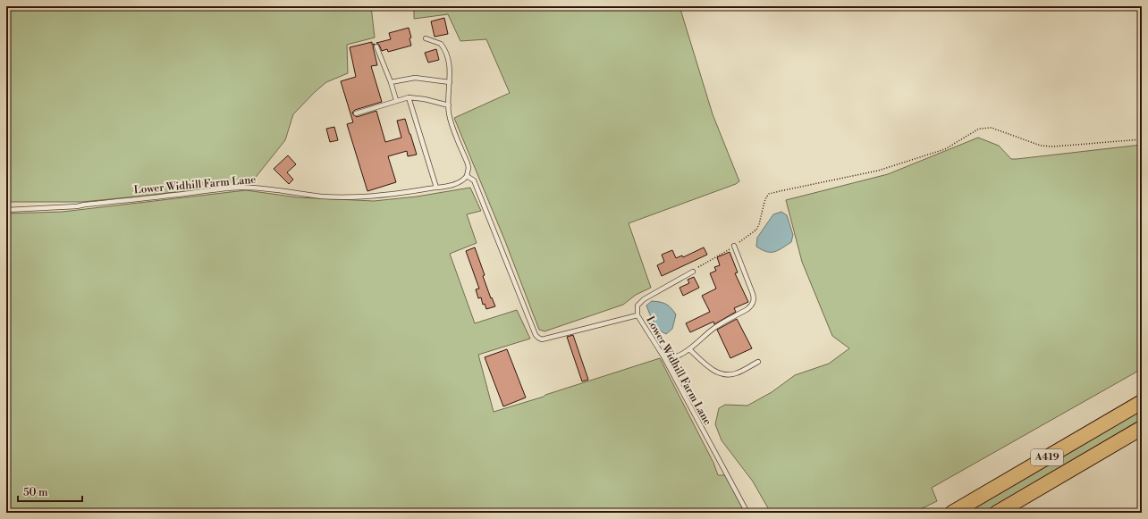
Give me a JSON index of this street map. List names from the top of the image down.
{
  "streets": {
    "highway": ["A419"],
    "lane": ["Lower Widhill Farm Lane"]
  },
  "scale_bar": "50 m"
}
